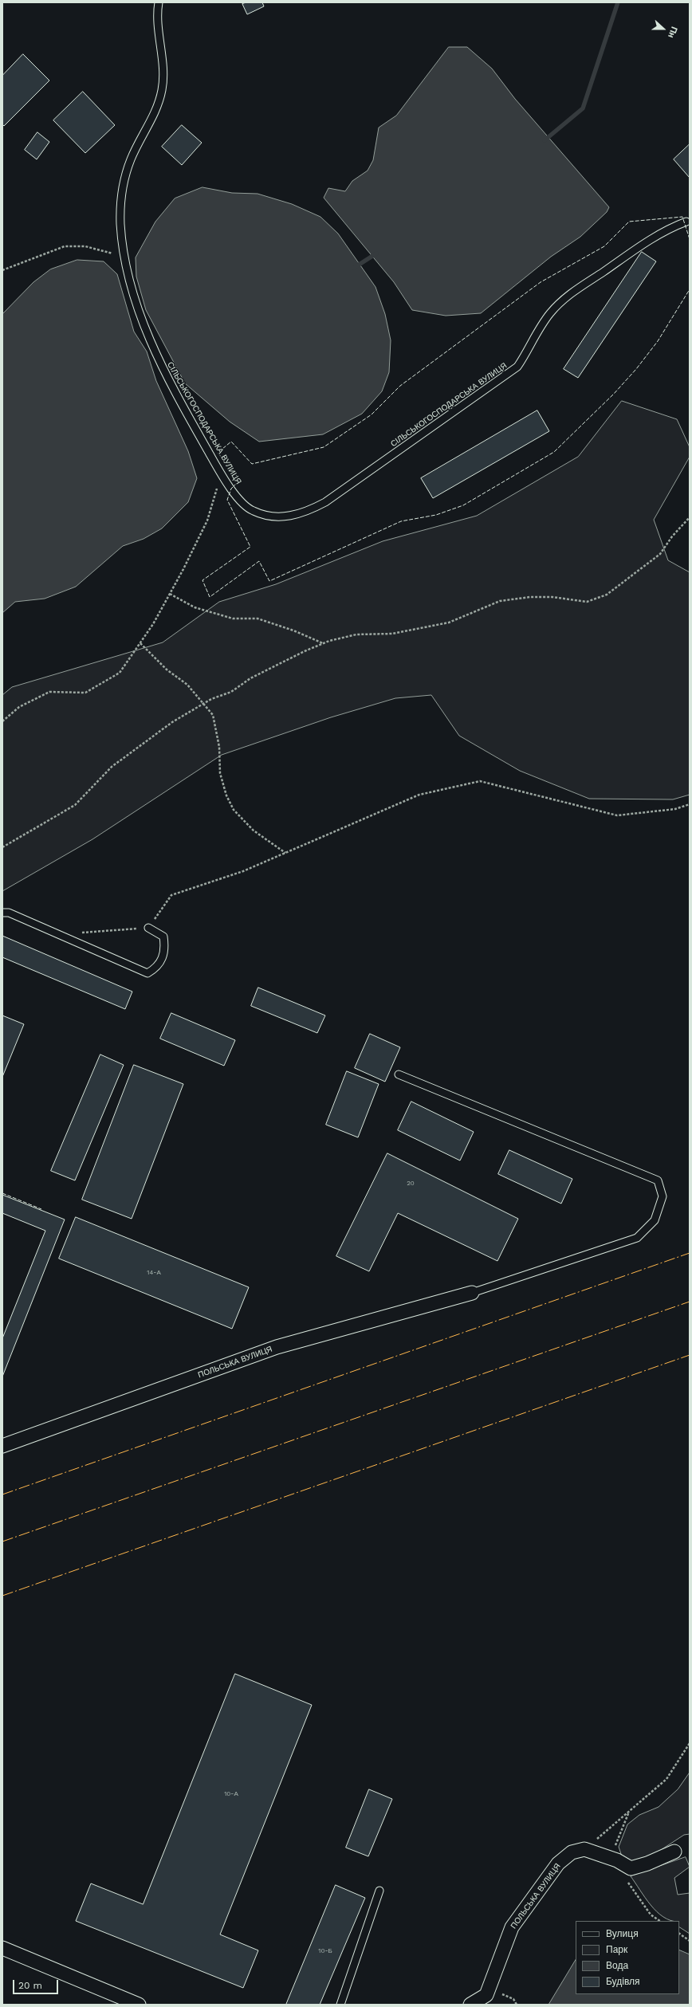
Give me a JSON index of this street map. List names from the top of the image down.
{
  "streets": {
    "street": ["ПОЛЬСЬКА ВУЛИЦЯ"],
    "lane": ["СІЛЬСЬКОГОСПОДАРСЬКА ВУЛИЦЯ"]
  },
  "house_numbers": [
    "20",
    "14-А",
    "10-А",
    "10-Б"
  ],
  "legend": [
    "Вулиця",
    "Парк",
    "Вода",
    "Будівля"
  ],
  "scale_bar": "20 m",
  "north": "right"
}
